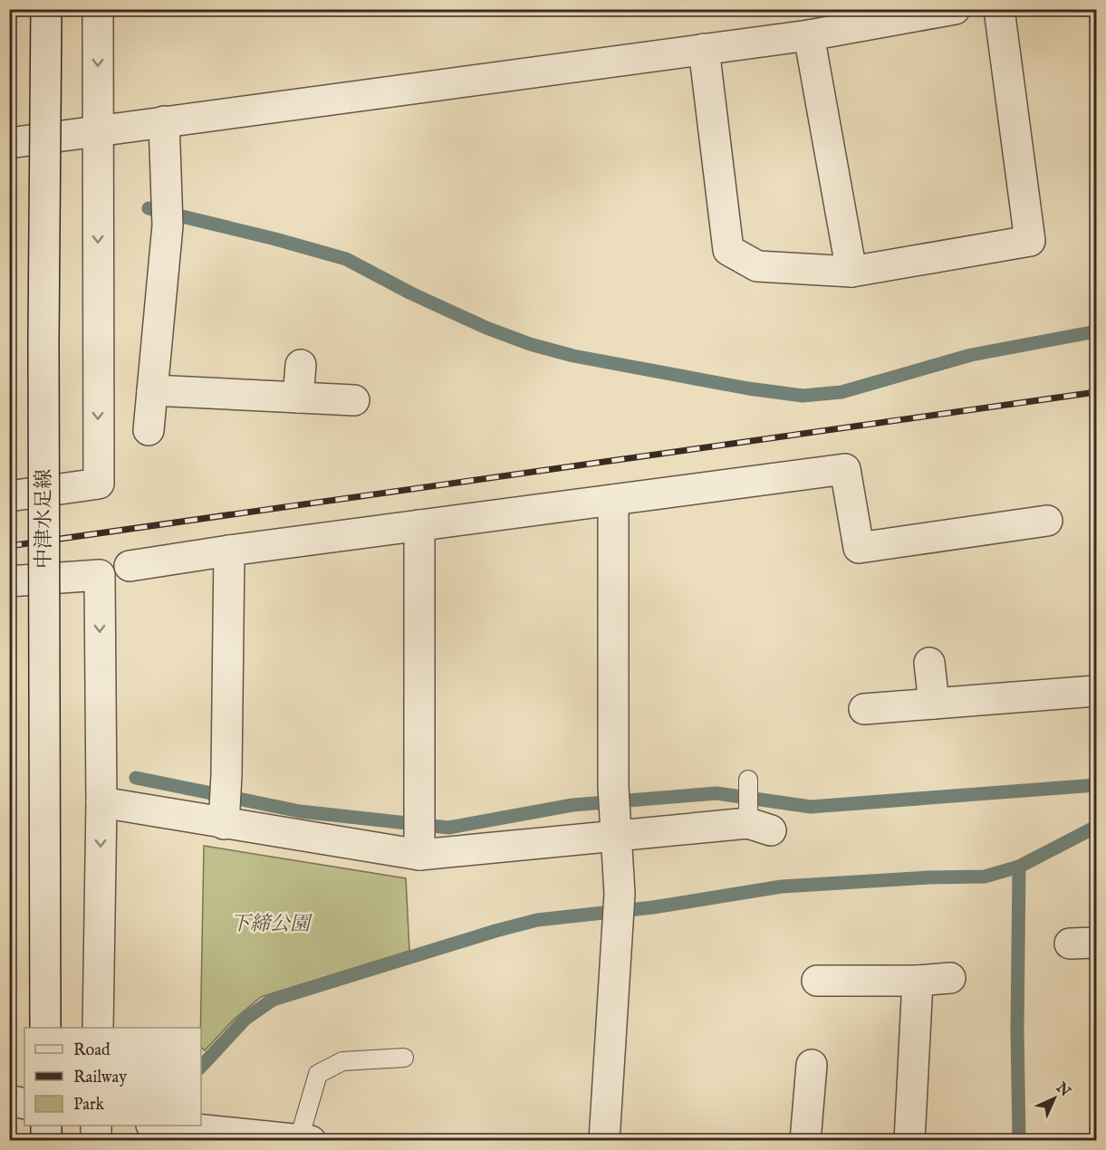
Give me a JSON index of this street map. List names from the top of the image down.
{
  "streets": {
    "street": ["中津水足線"]
  },
  "parks": ["下締公園"],
  "legend": ["Road", "Railway", "Park"],
  "north": "top right"
}
